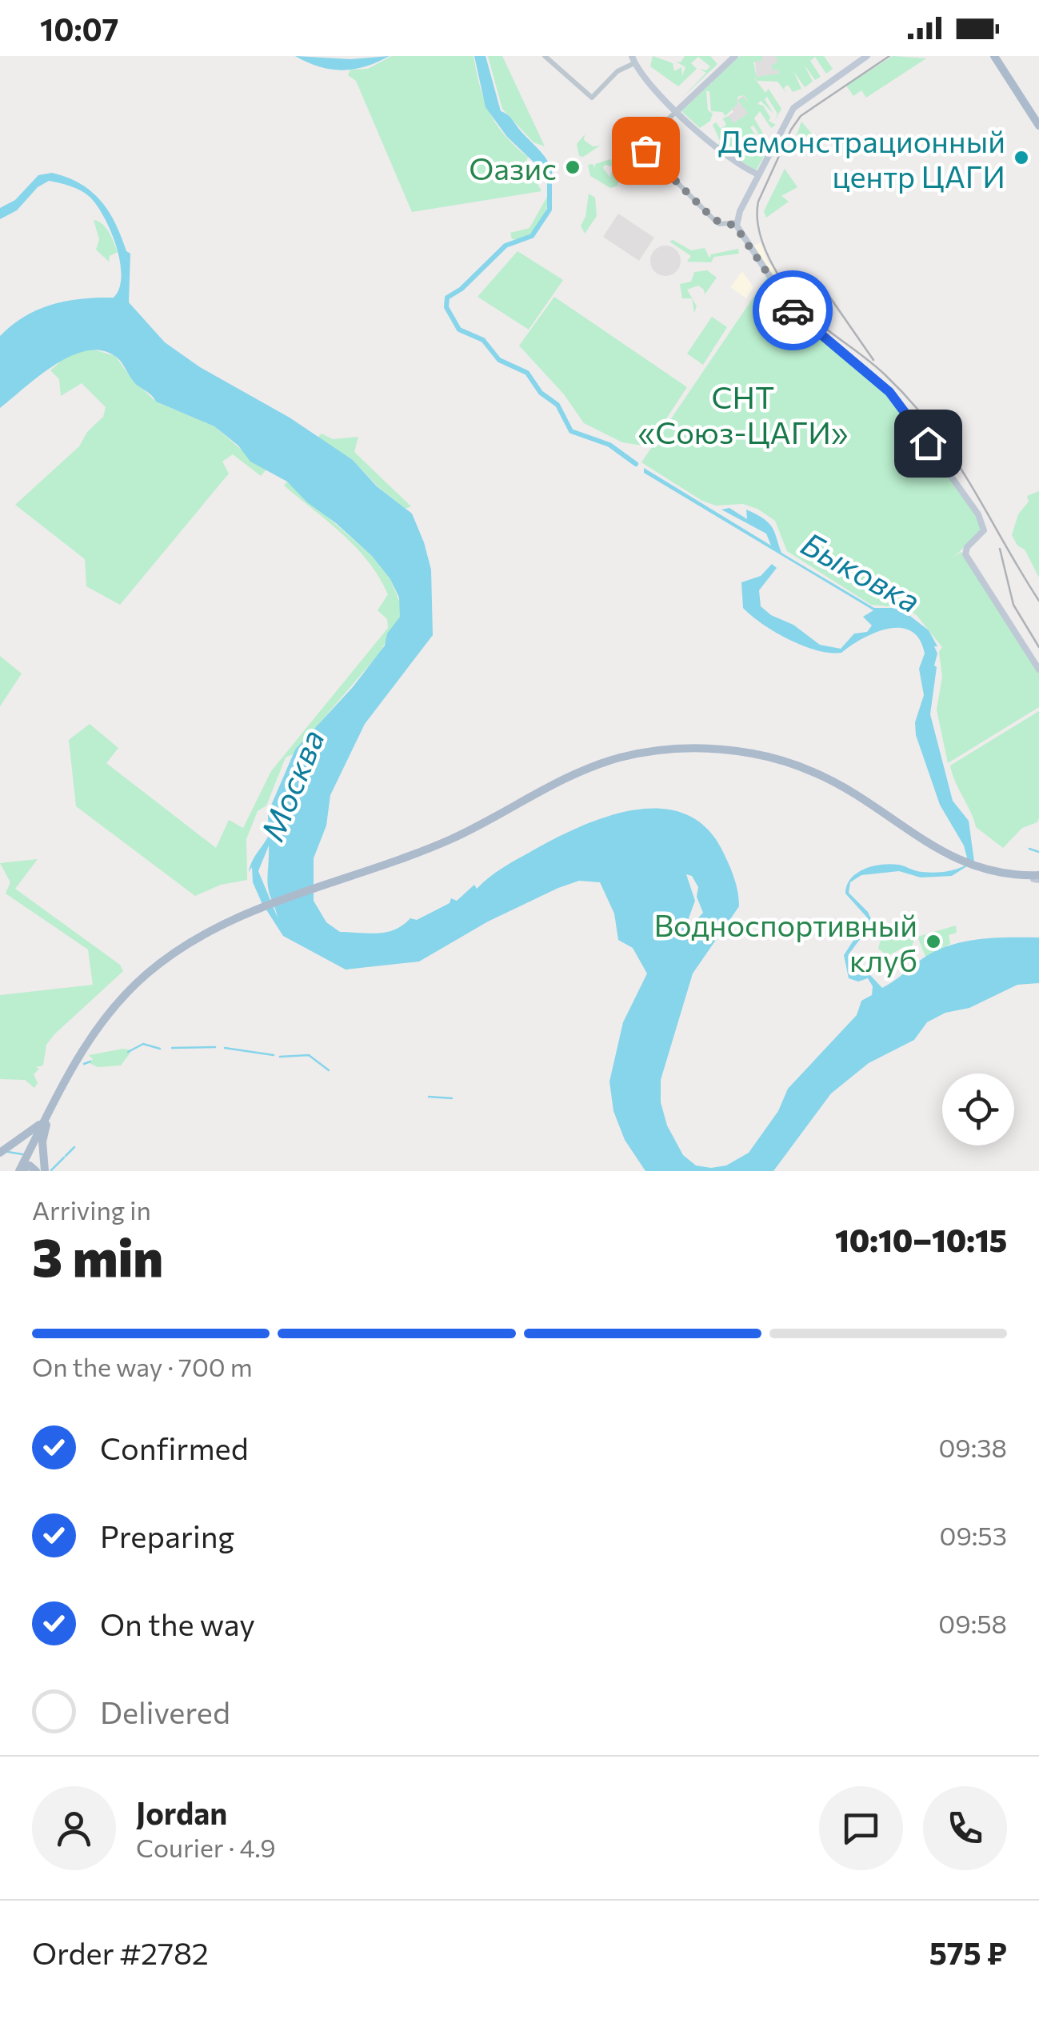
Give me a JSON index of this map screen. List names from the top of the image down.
{
  "water": ["Быковка", "Москва"],
  "parks": ["СНТ «Союз-ЦАГИ»"],
  "places": ["Демонстрационный центр ЦАГИ", "Оазис", "Водноспортивный клуб"],
  "page": {
    "status": "10:07",
    "heading": ["3 min", "Arriving in", "10:10–10:15"],
    "panel": [
      "Jordan",
      "Courier · 4.9",
      "Order #2782",
      "575 ₽"
    ],
    "bar": "On the way · 700 m",
    "list": [
      ["Confirmed", "09:38"],
      ["Preparing", "09:53"],
      ["On the way", "09:58"],
      "Delivered"
    ]
  }
}
